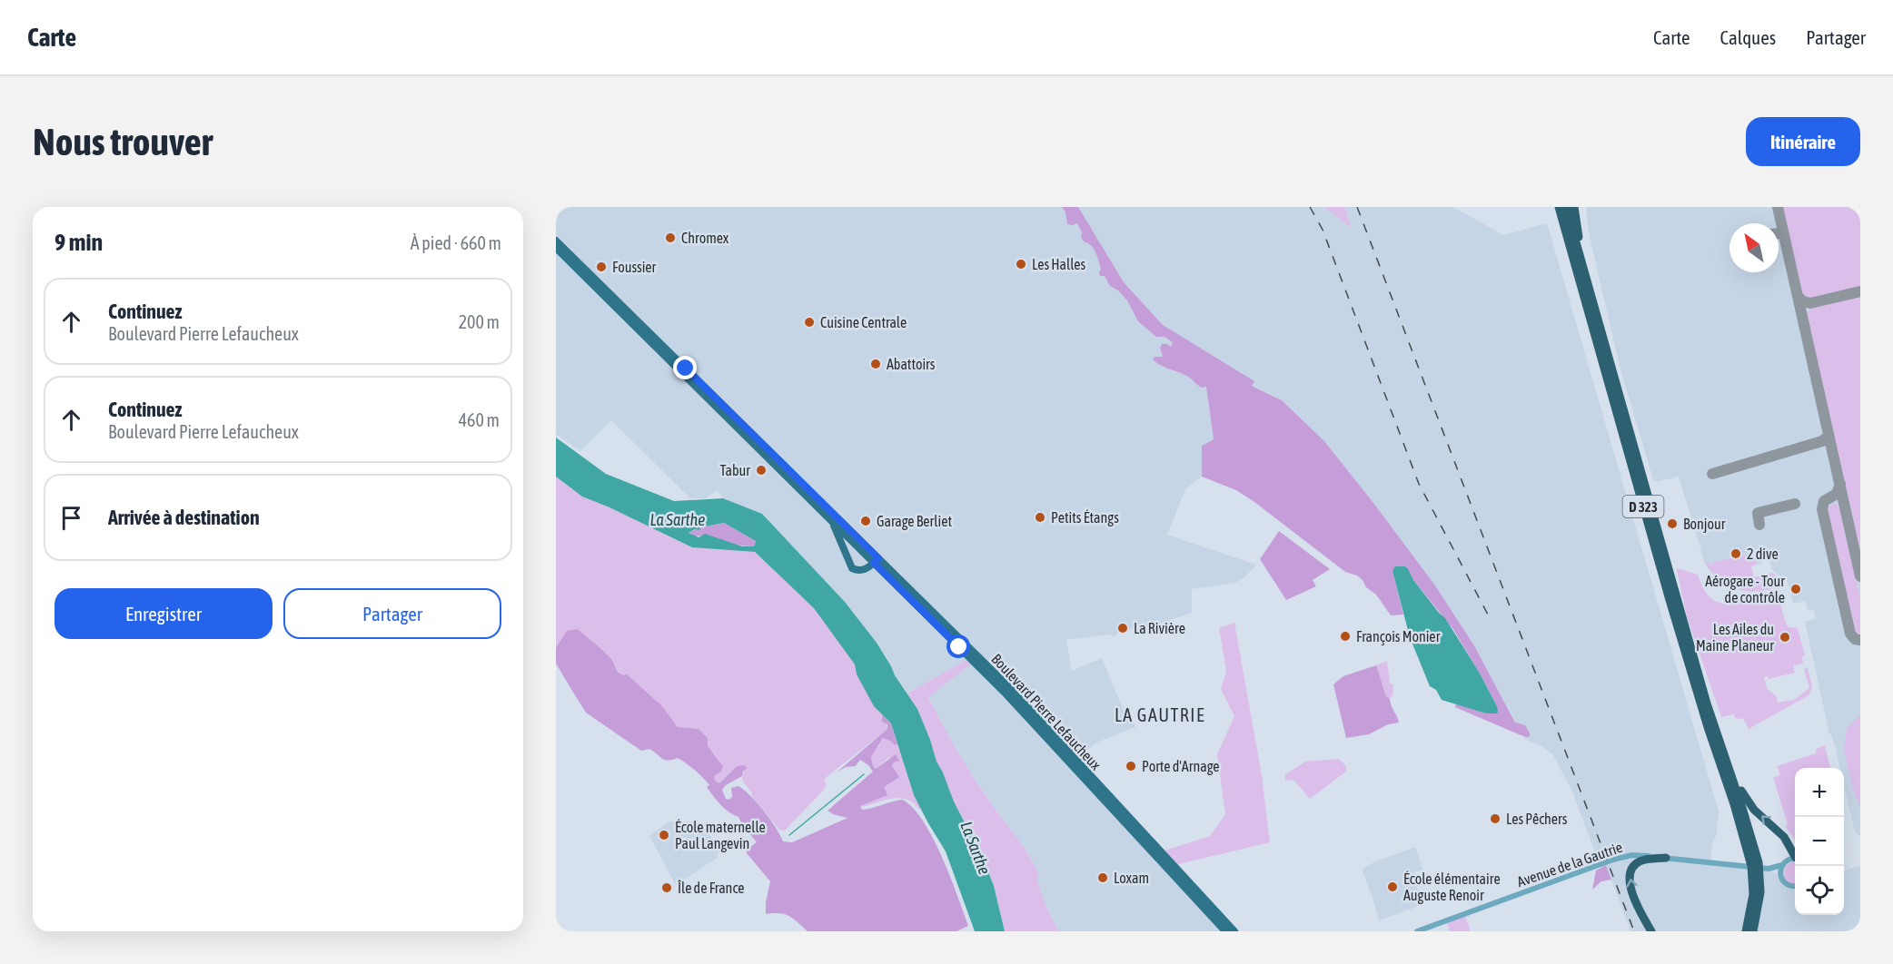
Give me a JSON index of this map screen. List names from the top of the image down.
{
  "streets": {
    "highway": ["D 323"],
    "main road": ["Boulevard Pierre Lefaucheux"],
    "street": ["Avenue de la Gautrie"]
  },
  "districts": ["LA GAUTRIE"],
  "water": ["La Sarthe"],
  "places": [
    "Chromex",
    "Les Halles",
    "Foussier",
    "Cuisine Centrale",
    "Abattoirs",
    "Tabur",
    "Petits Étangs",
    "Garage Berliet",
    "Bonjour",
    "2 dive",
    "Aérogare - Tour de contrôle",
    "La Rivière",
    "François Monier",
    "Les Ailes du Maine Planeur",
    "Porte d'Arnage",
    "Les Pêchers",
    "École maternelle Paul Langevin",
    "Loxam",
    "École élémentaire Auguste Renoir",
    "Île de France"
  ],
  "north": "top left",
  "page": {
    "header": "Carte",
    "nav": ["Carte", "Calques", "Partager"],
    "buttons": [
      "Itinéraire",
      ["Enregistrer", "Partager"]
    ],
    "title": "Nous trouver",
    "heading": ["9 min", "À pied · 660 m"],
    "list": [
      ["Continuez", "Boulevard Pierre Lefaucheux", "200 m"],
      ["Continuez", "Boulevard Pierre Lefaucheux", "460 m"],
      "Arrivée à destination"
    ],
    "map_buttons": ["+", "−"]
  }
}
